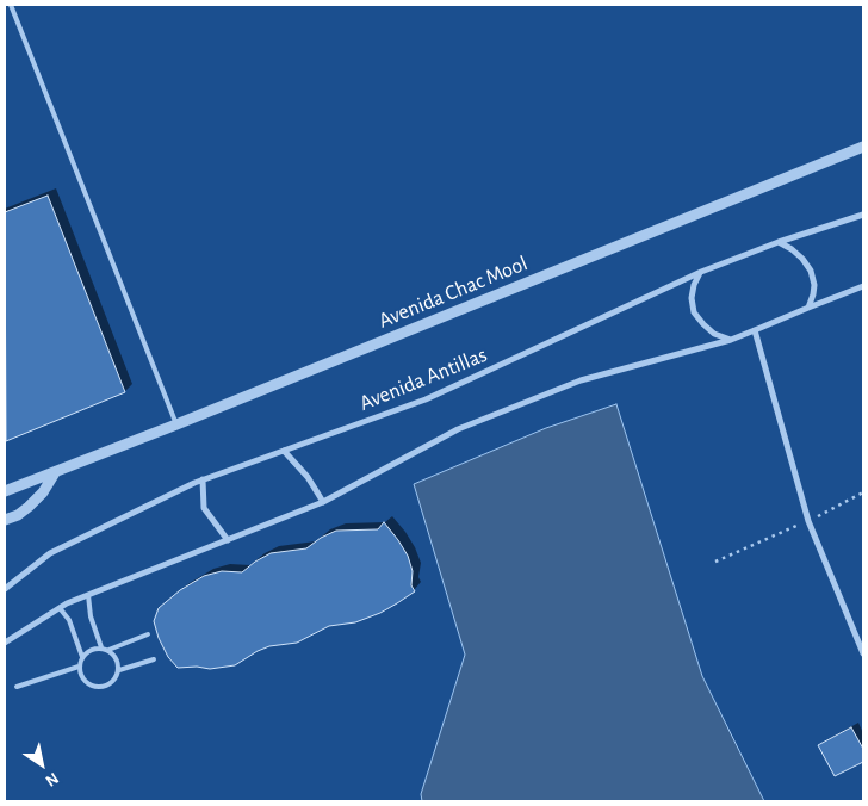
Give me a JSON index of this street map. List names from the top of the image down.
{
  "streets": {
    "street": ["Avenida Chac Mool", "Avenida Antillas"]
  },
  "north": "bottom right"
}
